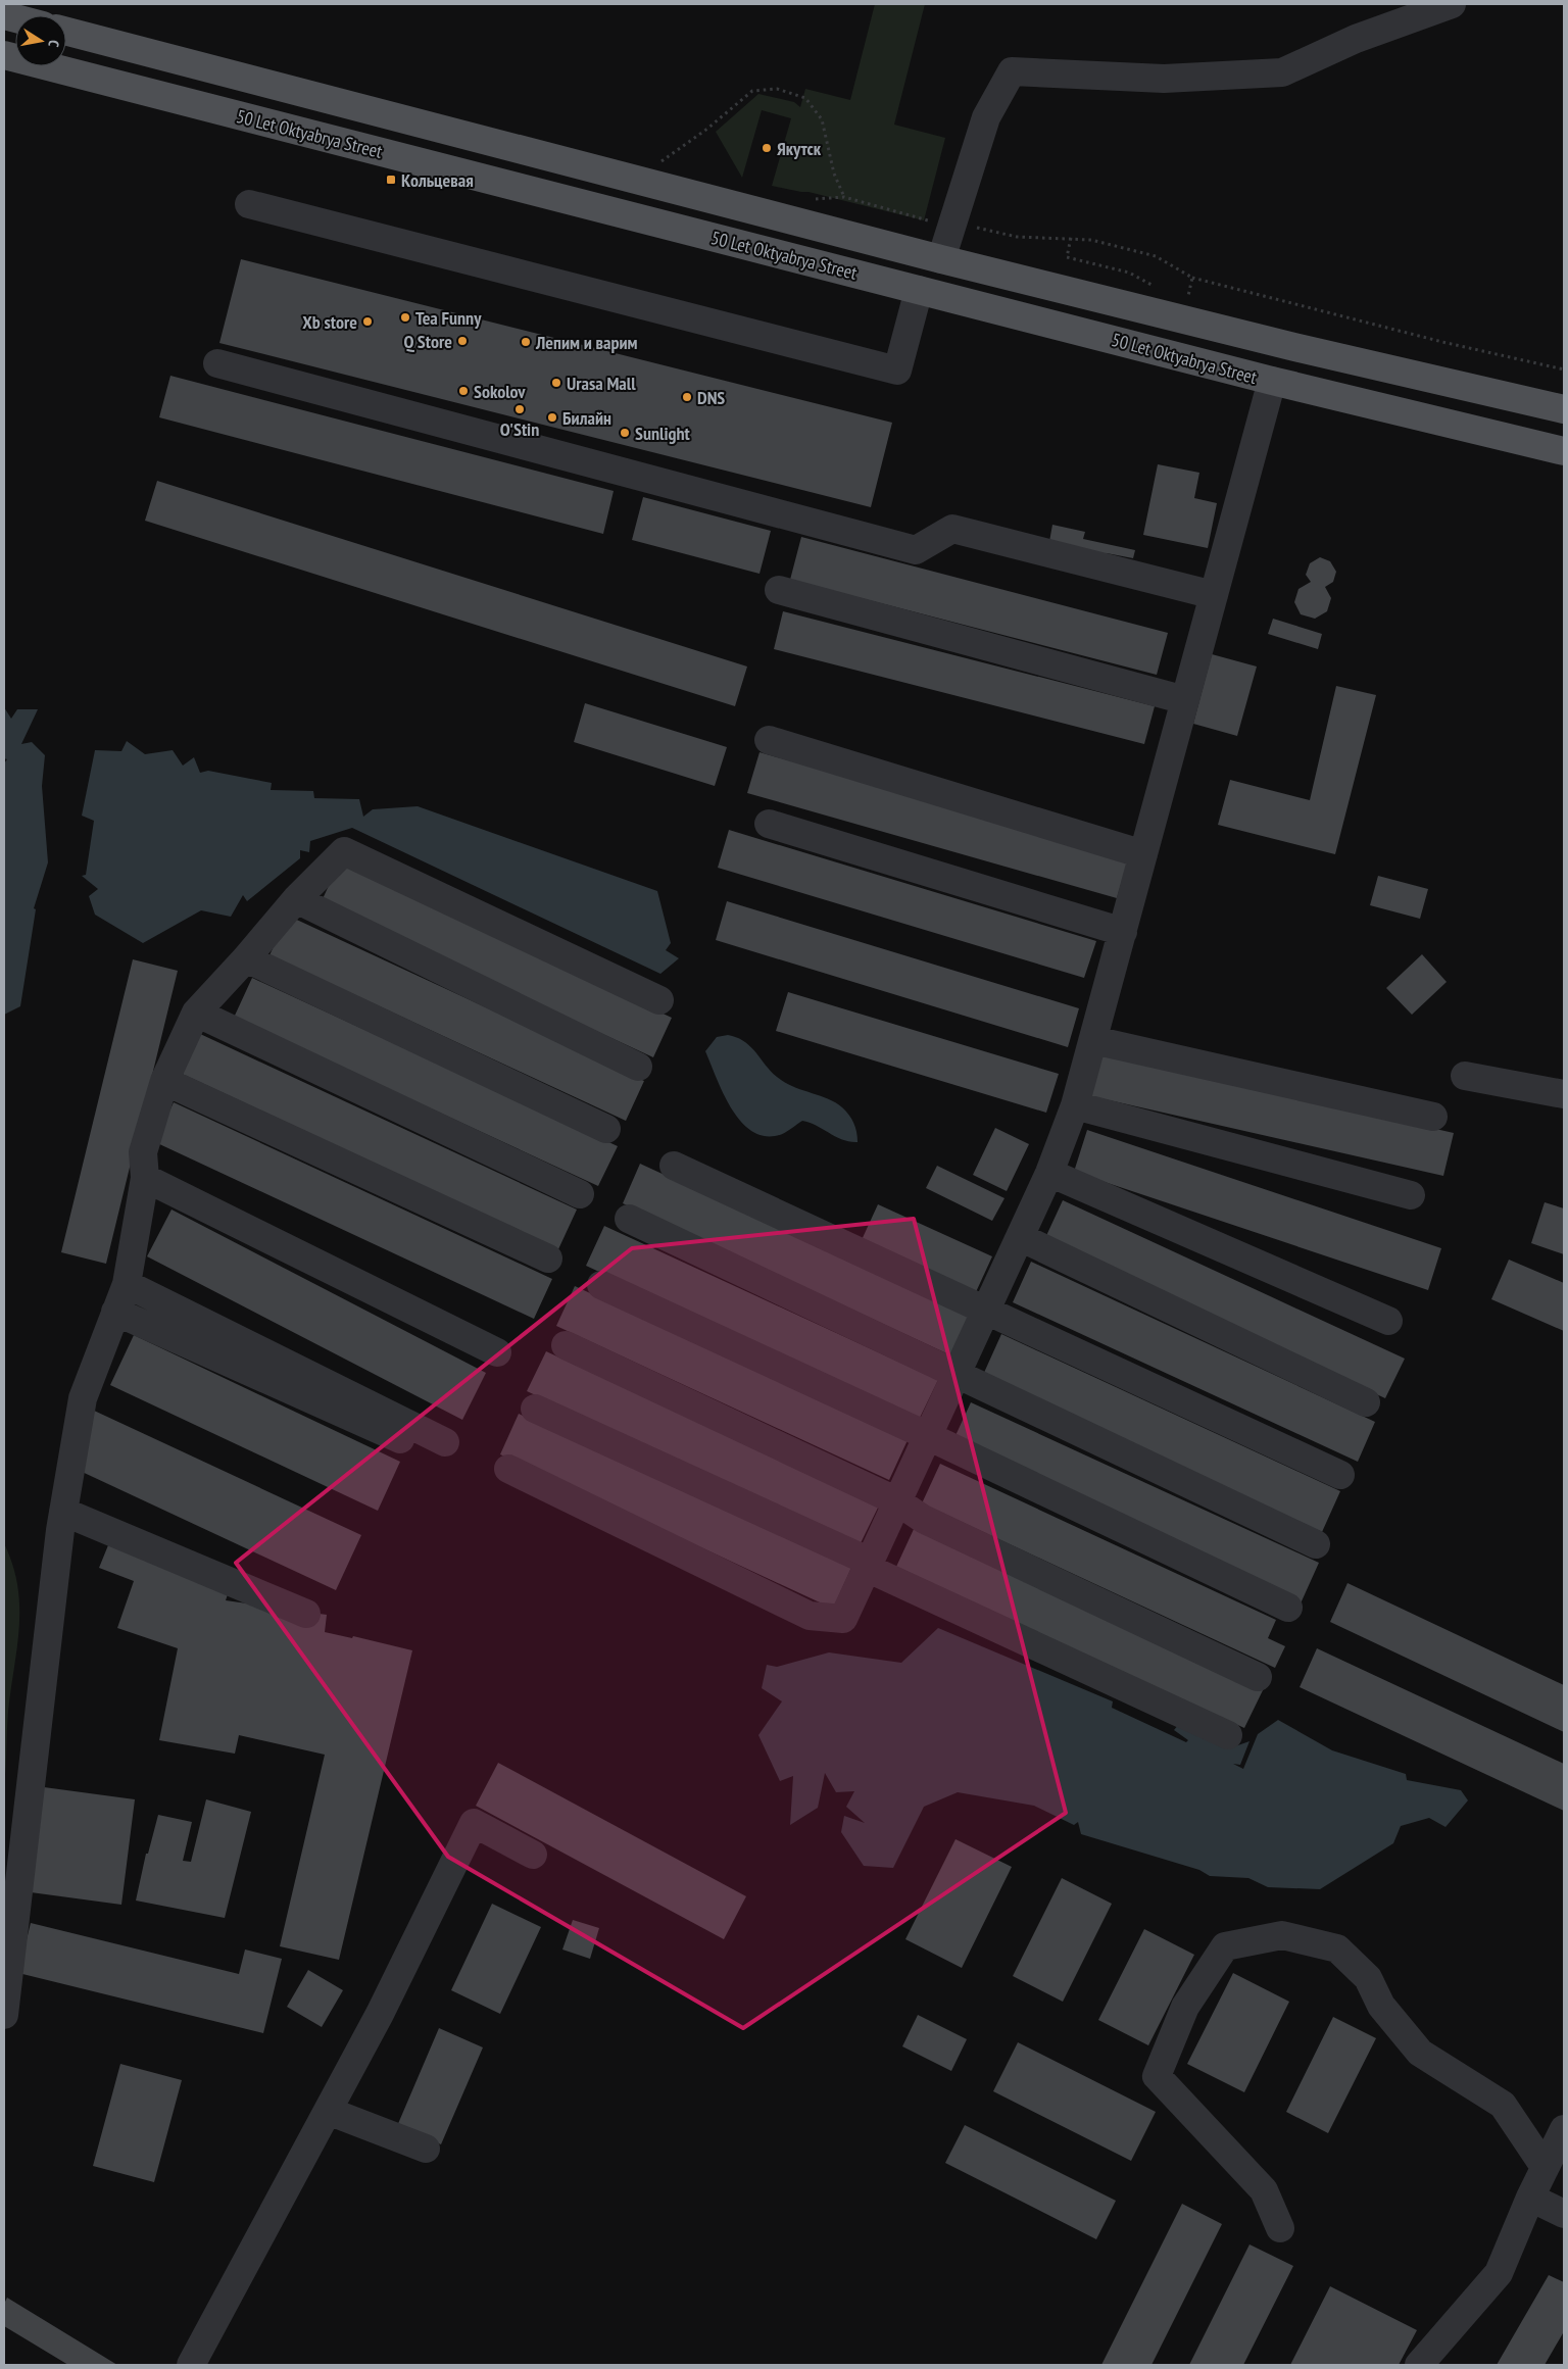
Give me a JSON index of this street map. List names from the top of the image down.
{
  "streets": {
    "main road": ["50 Let Oktyabrya Street"]
  },
  "places": {
    "other": [
      "Якутск",
      "Tea Funny",
      "Xb store",
      "Q Store",
      "Лепим и варим",
      "Urasa Mall",
      "Sokolov",
      "DNS",
      "O'Stin",
      "Билайн",
      "Sunlight"
    ],
    "transit": ["Кольцевая"]
  },
  "north": "right"
}
